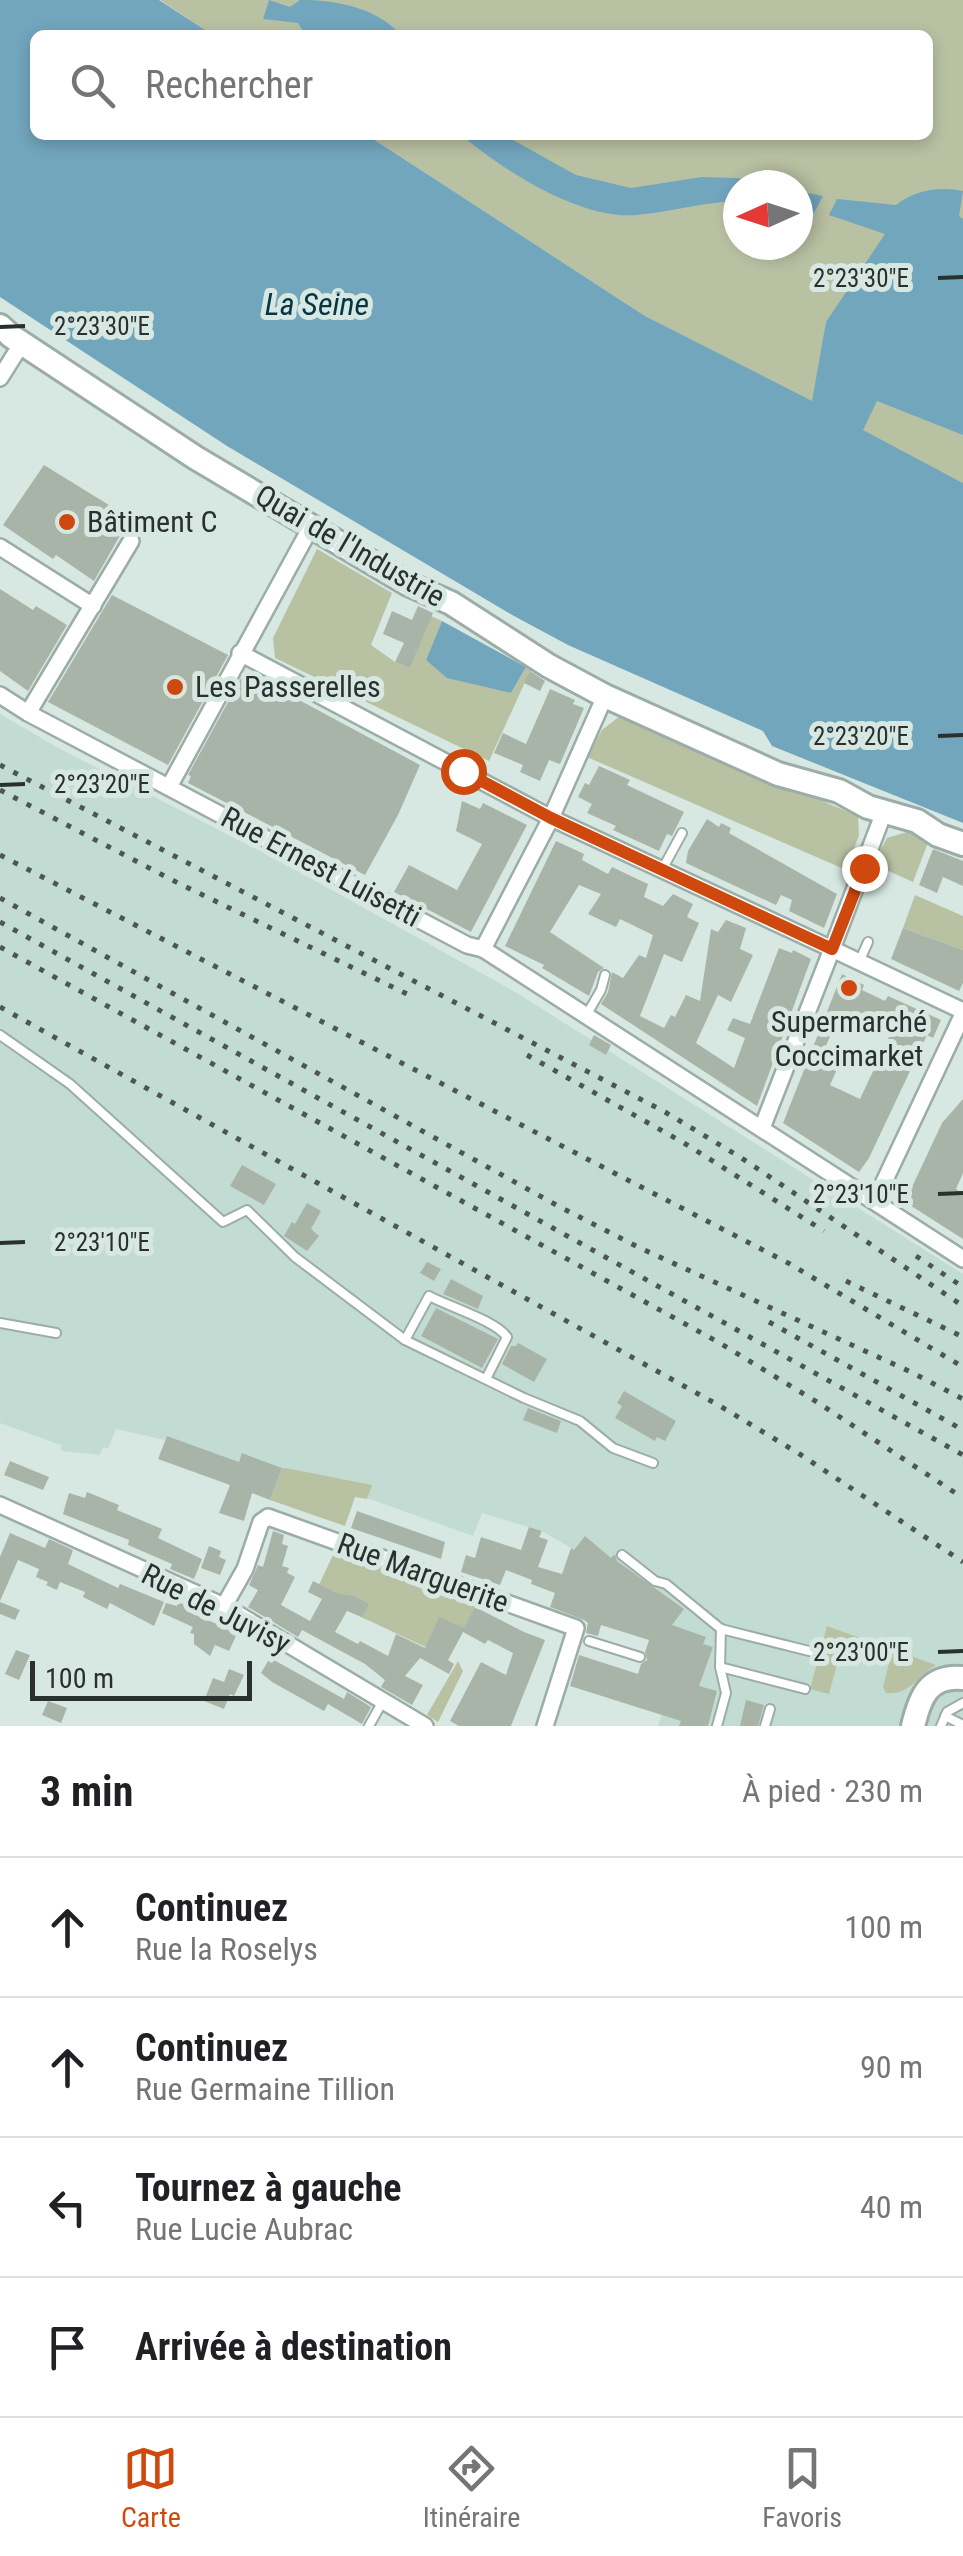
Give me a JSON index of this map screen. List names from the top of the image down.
{
  "streets": {
    "main road": ["Quai de l'Industrie"],
    "street": ["Rue Ernest Luisetti", "Rue Marguerite", "Rue de Juvisy"]
  },
  "crossings": [
    ["Rue Marguerite", "Rue de Juvisy"]
  ],
  "water": ["La Seine"],
  "places": ["Bâtiment C", "Les Passerelles", "Supermarché Coccimarket"],
  "scale_bar": "100 m",
  "north": "left",
  "page": {
    "search": "Rechercher",
    "scale": "100 m",
    "heading": ["3 min", "À pied · 230 m"],
    "list": [
      ["Continuez", "Rue la Roselys", "100 m"],
      ["Continuez", "Rue Germaine Tillion", "90 m"],
      ["Tournez à gauche", "Rue Lucie Aubrac", "40 m"],
      "Arrivée à destination"
    ],
    "nav": ["Carte", "Itinéraire", "Favoris"]
  },
  "coordinates": [
    "2°23'30\"E",
    "2°23'20\"E",
    "2°23'10\"E",
    "2°23'00\"E"
  ]
}
